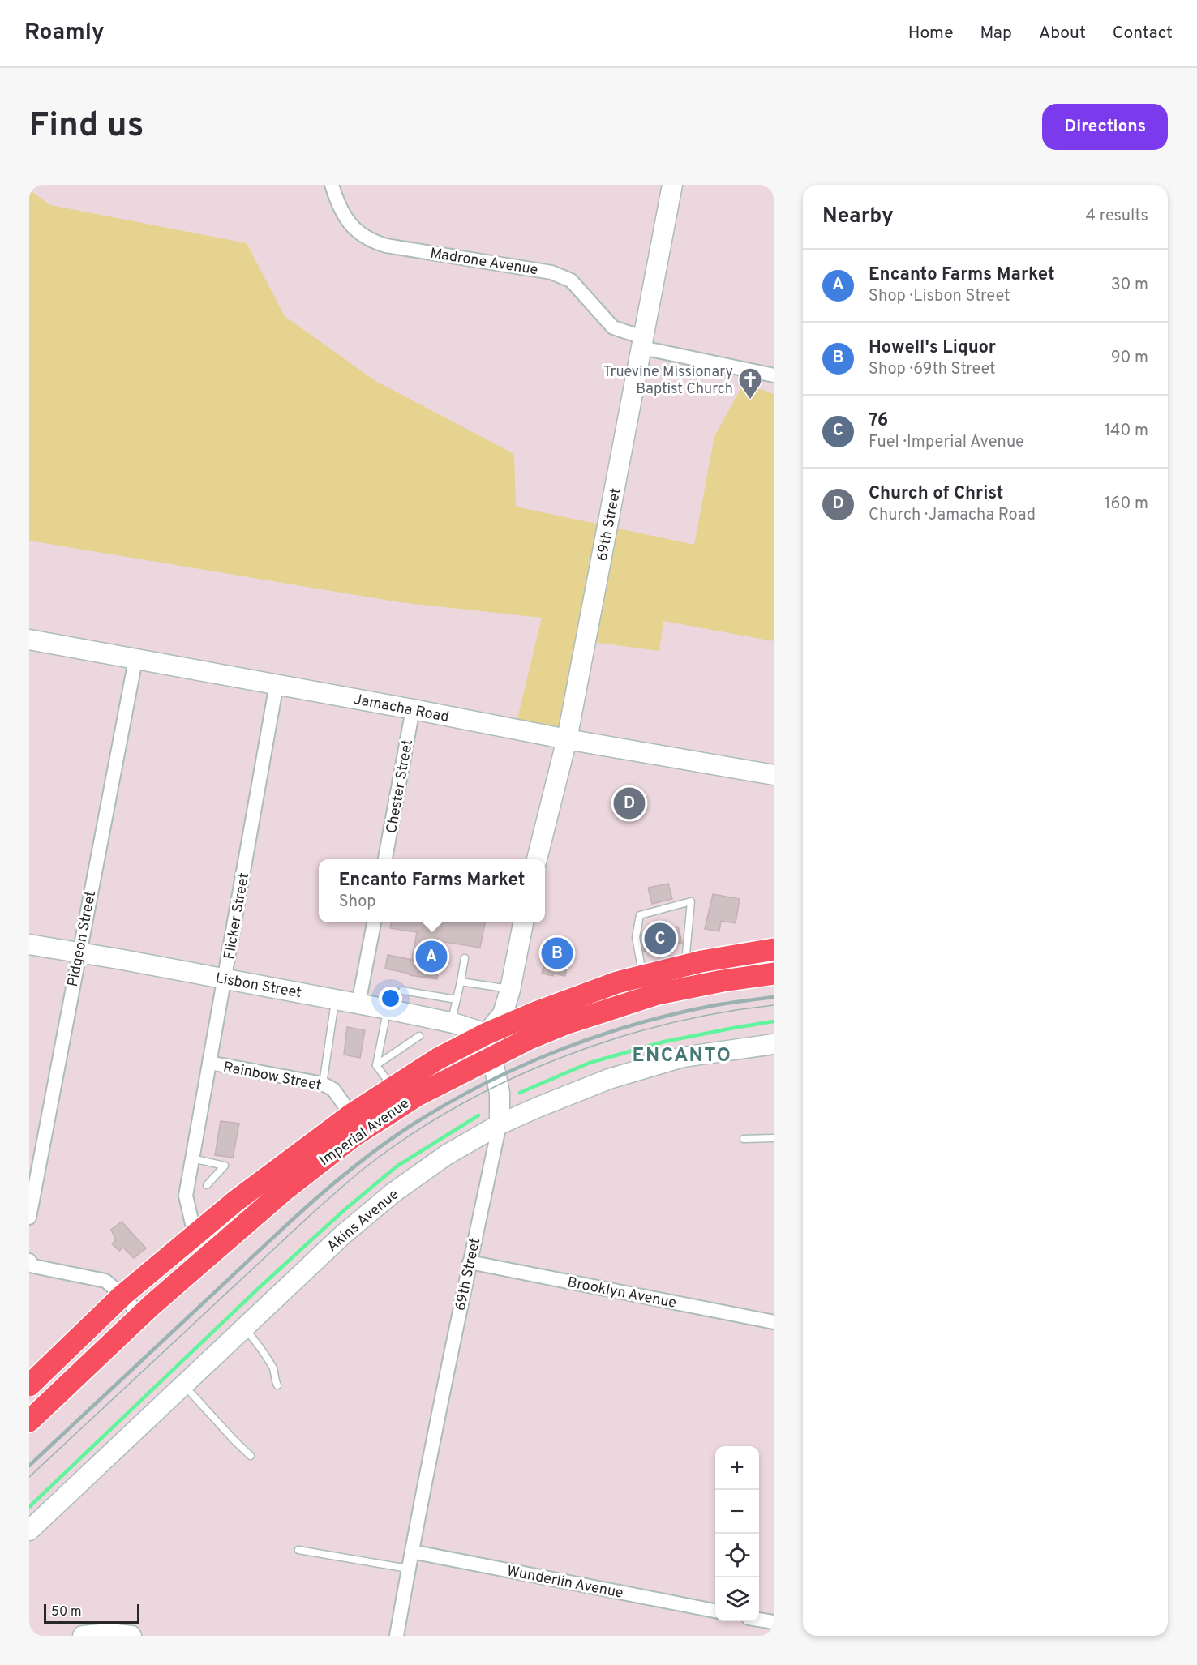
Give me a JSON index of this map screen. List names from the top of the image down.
{
  "streets": {
    "main road": ["Imperial Avenue"],
    "street": [
      "Madrone Avenue",
      "69th Street",
      "Jamacha Road",
      "Chester Street",
      "Flicker Street",
      "Pidgeon Street",
      "Lisbon Street",
      "Rainbow Street",
      "Akins Avenue",
      "Brooklyn Avenue",
      "Wunderlin Avenue"
    ]
  },
  "crossings": [
    ["Madrone Avenue", "69th Street"],
    ["69th Street", "Jamacha Road"],
    ["69th Street", "Lisbon Street"],
    ["69th Street", "Imperial Avenue"],
    ["69th Street", "Akins Avenue"],
    ["69th Street", "Brooklyn Avenue"],
    ["69th Street", "Wunderlin Avenue"],
    ["Jamacha Road", "Chester Street"],
    ["Jamacha Road", "Flicker Street"],
    ["Jamacha Road", "Pidgeon Street"],
    ["Flicker Street", "Lisbon Street"],
    ["Flicker Street", "Rainbow Street"],
    ["Flicker Street", "Imperial Avenue"],
    ["Pidgeon Street", "Lisbon Street"],
    ["Lisbon Street", "Imperial Avenue"],
    ["Rainbow Street", "Imperial Avenue"]
  ],
  "districts": ["ENCANTO"],
  "places": {
    "church": ["Truevine Missionary Baptist Church"]
  },
  "scale_bar": "50 m",
  "page": {
    "header": "Roamly",
    "nav": [
      "Home",
      "Map",
      "About",
      "Contact"
    ],
    "buttons": "Directions",
    "title": "Find us",
    "heading": ["Nearby", "4 results"],
    "list": [
      {
        "mark": "A",
        "name": "Encanto Farms Market",
        "note": "Shop · Lisbon Street",
        "value": "30 m"
      },
      {
        "mark": "B",
        "name": "Howell's Liquor",
        "note": "Shop · 69th Street",
        "value": "90 m"
      },
      {
        "mark": "C",
        "name": "76",
        "note": "Fuel · Imperial Avenue",
        "value": "140 m"
      },
      {
        "mark": "D",
        "name": "Church of Christ",
        "note": "Church · Jamacha Road",
        "value": "160 m"
      }
    ],
    "pins": [
      "D",
      "C",
      "B",
      "A"
    ],
    "popup": ["Encanto Farms Market", "Shop"],
    "map_buttons": ["+", "−"],
    "scale": "50 m"
  }
}
